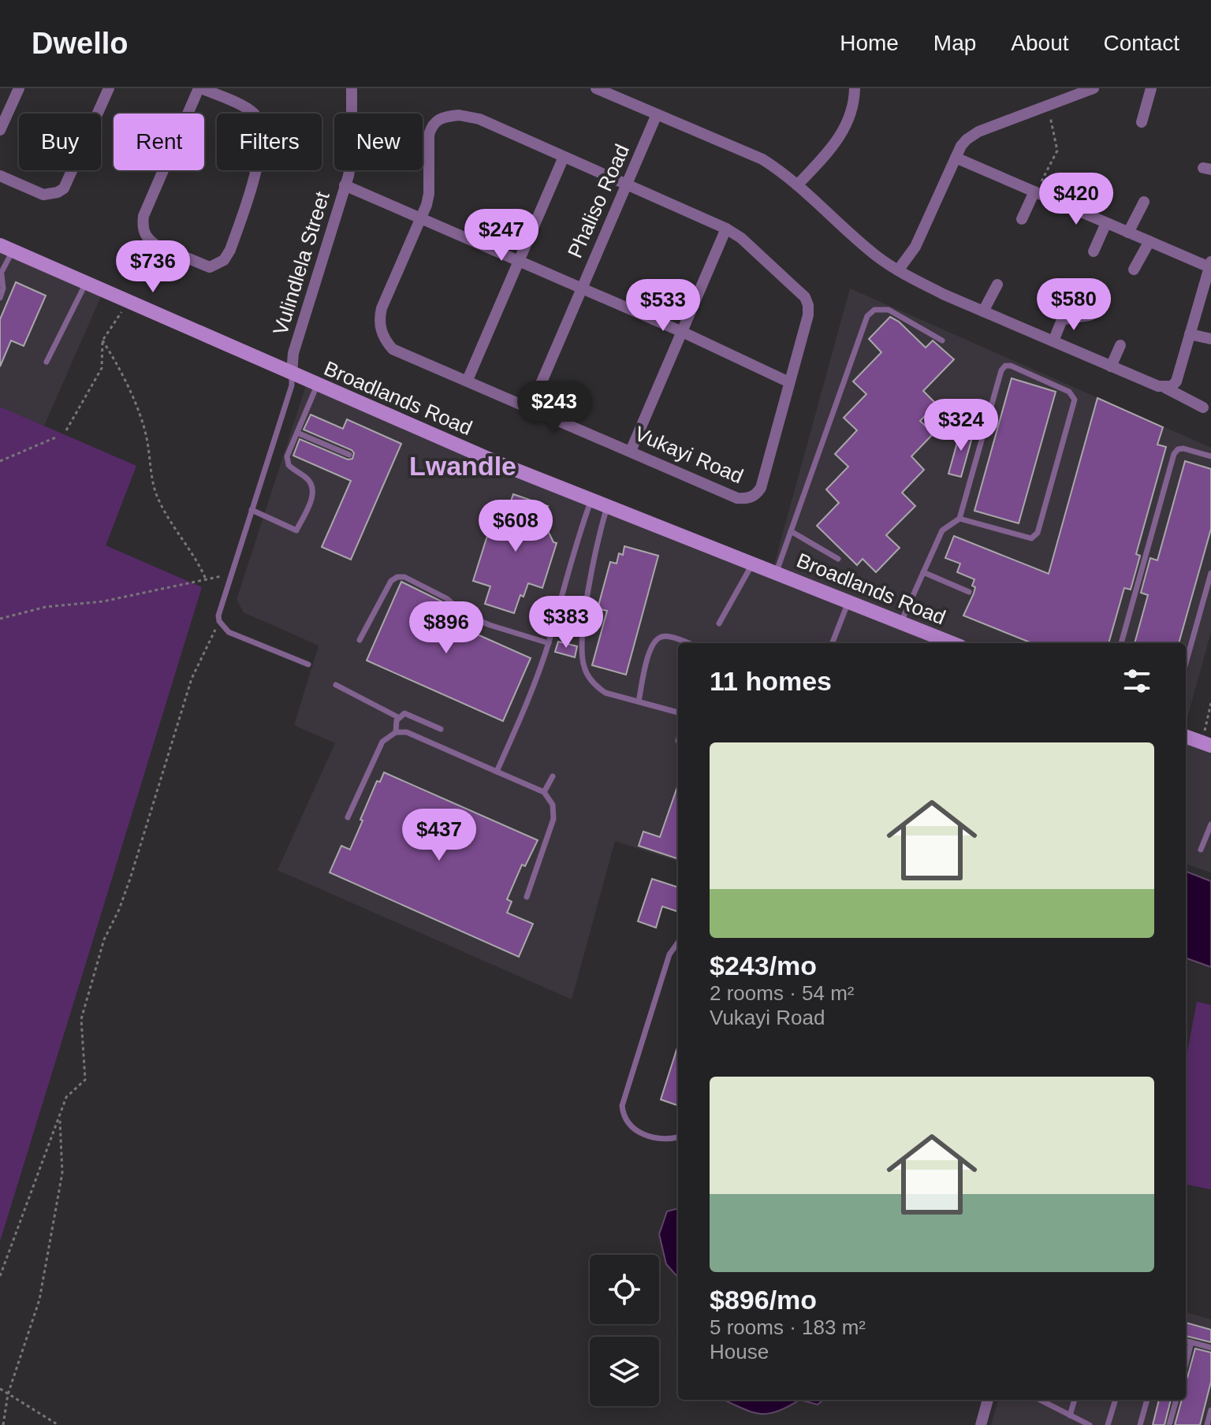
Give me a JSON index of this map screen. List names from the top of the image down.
{
  "streets": {
    "main road": ["Broadlands Road"],
    "street": ["Phaliso Road", "Vulindlela Street", "Vukayi Road"]
  },
  "crossings": [
    ["Phaliso Road", "Vukayi Road"],
    ["Vulindlela Street", "Broadlands Road"]
  ],
  "districts": ["Lwandle"],
  "page": {
    "header": "Dwello",
    "nav": [
      "Home",
      "Map",
      "About",
      "Contact"
    ],
    "chip": [
      "Buy",
      "Rent",
      "Filters",
      "New"
    ],
    "price": [
      "$420",
      "$247",
      "$736",
      "$580",
      "$533",
      "$243",
      "$324",
      "$608",
      "$383",
      "$896",
      "$437"
    ],
    "heading": "11 homes",
    "list": [
      {
        "name": "$243/mo",
        "note": "2 rooms · 54 m² · Vukayi Road"
      },
      {
        "name": "$896/mo",
        "note": "5 rooms · 183 m² · House"
      }
    ]
  }
}
